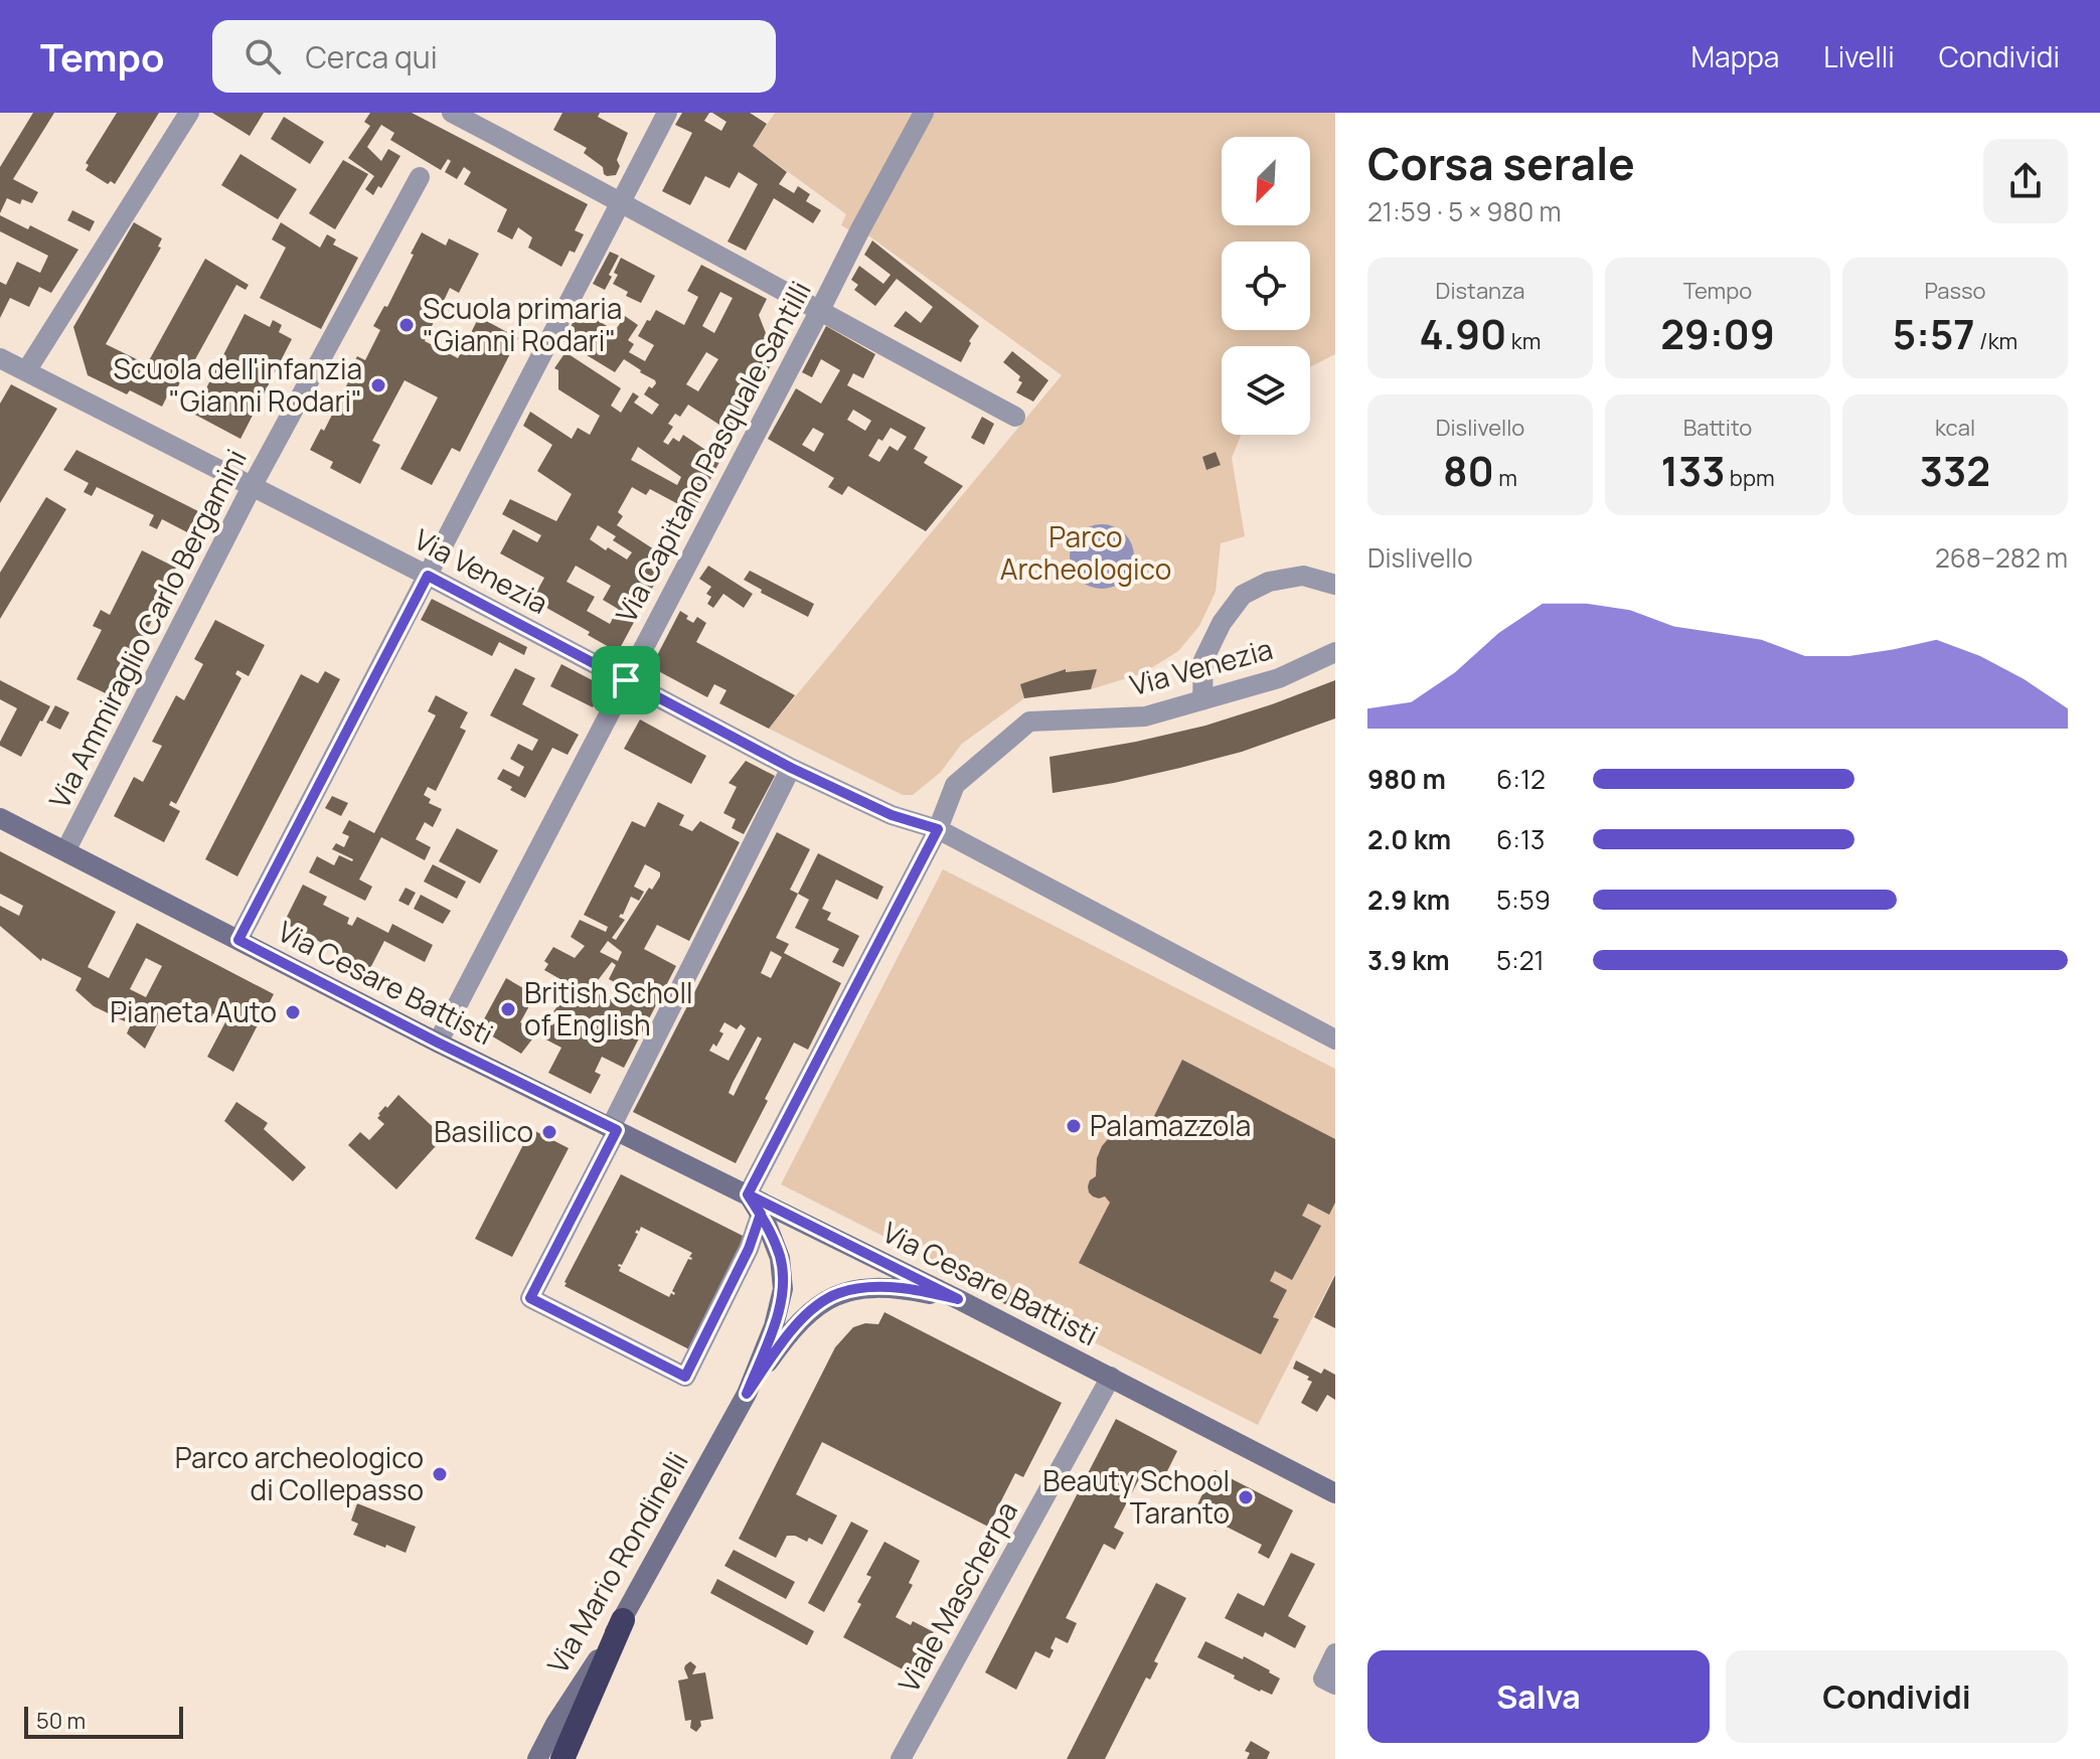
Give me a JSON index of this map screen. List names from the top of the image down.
{
  "streets": {
    "main road": ["Via Cesare Battisti", "Via Mario Rondinelli"],
    "street": [
      "Via Capitano Pasquale Santilli",
      "Via Venezia",
      "Via Ammiraglio Carlo Bergamini",
      "Viale Mascherpa"
    ]
  },
  "crossings": [
    ["Via Capitano Pasquale Santilli", "Via Venezia"],
    ["Via Capitano Pasquale Santilli", "Via Cesare Battisti"],
    ["Via Venezia", "Via Ammiraglio Carlo Bergamini"],
    ["Via Ammiraglio Carlo Bergamini", "Via Cesare Battisti"],
    ["Via Cesare Battisti", "Via Mario Rondinelli"],
    ["Via Cesare Battisti", "Viale Mascherpa"]
  ],
  "parks": ["Parco Archeologico"],
  "places": [
    "Scuola primaria \"Gianni Rodari\"",
    "Scuola dell'infanzia \"Gianni Rodari\"",
    "British Scholl of English",
    "Pianeta Auto",
    "Palamazzola",
    "Basilico",
    "Parco archeologico di Collepasso",
    "Beauty School Taranto"
  ],
  "scale_bar": "50 m",
  "north": "bottom left",
  "page": {
    "header": "Tempo",
    "search": "Cerca qui",
    "nav": ["Mappa", "Livelli", "Condividi"],
    "heading": ["Corsa serale", "21:59 · 5 × 980 m"],
    "stats": [
      ["Distanza", "4.90 km"],
      ["Tempo", "29:09"],
      ["Passo", "5:57 /km"],
      ["Dislivello", "80 m"],
      ["Battito", "133 bpm"],
      ["kcal", "332"]
    ],
    "chart": ["Dislivello", "268–282 m"],
    "list": [
      {
        "name": "980 m",
        "note": "6:12"
      },
      {
        "name": "2.0 km",
        "note": "6:13"
      },
      {
        "name": "2.9 km",
        "note": "5:59"
      },
      {
        "name": "3.9 km",
        "note": "5:21"
      }
    ],
    "buttons": ["Salva", "Condividi"],
    "scale": "50 m"
  }
}
